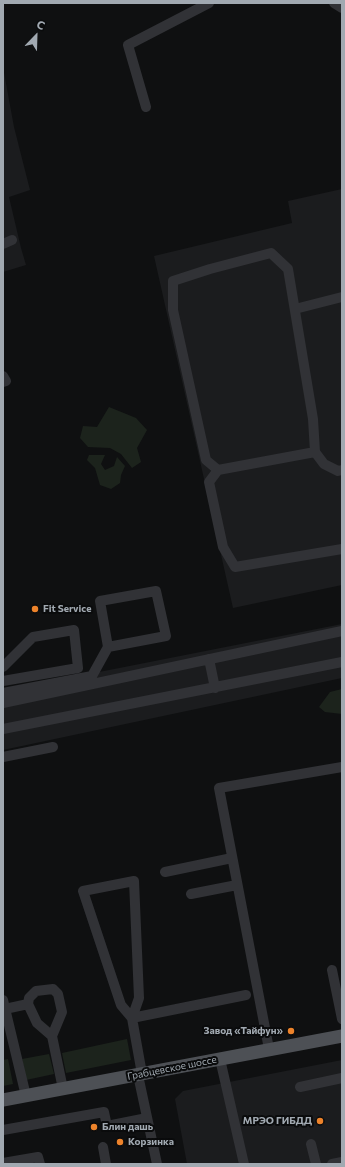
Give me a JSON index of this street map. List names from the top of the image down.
{
  "streets": {
    "main road": ["Грабцевское шоссе"]
  },
  "places": [
    "Fit Service",
    "Завод «Тайфун»",
    "МРЭО ГИБДД",
    "Блин дашь",
    "Корзинка"
  ],
  "north": "top right"
}
